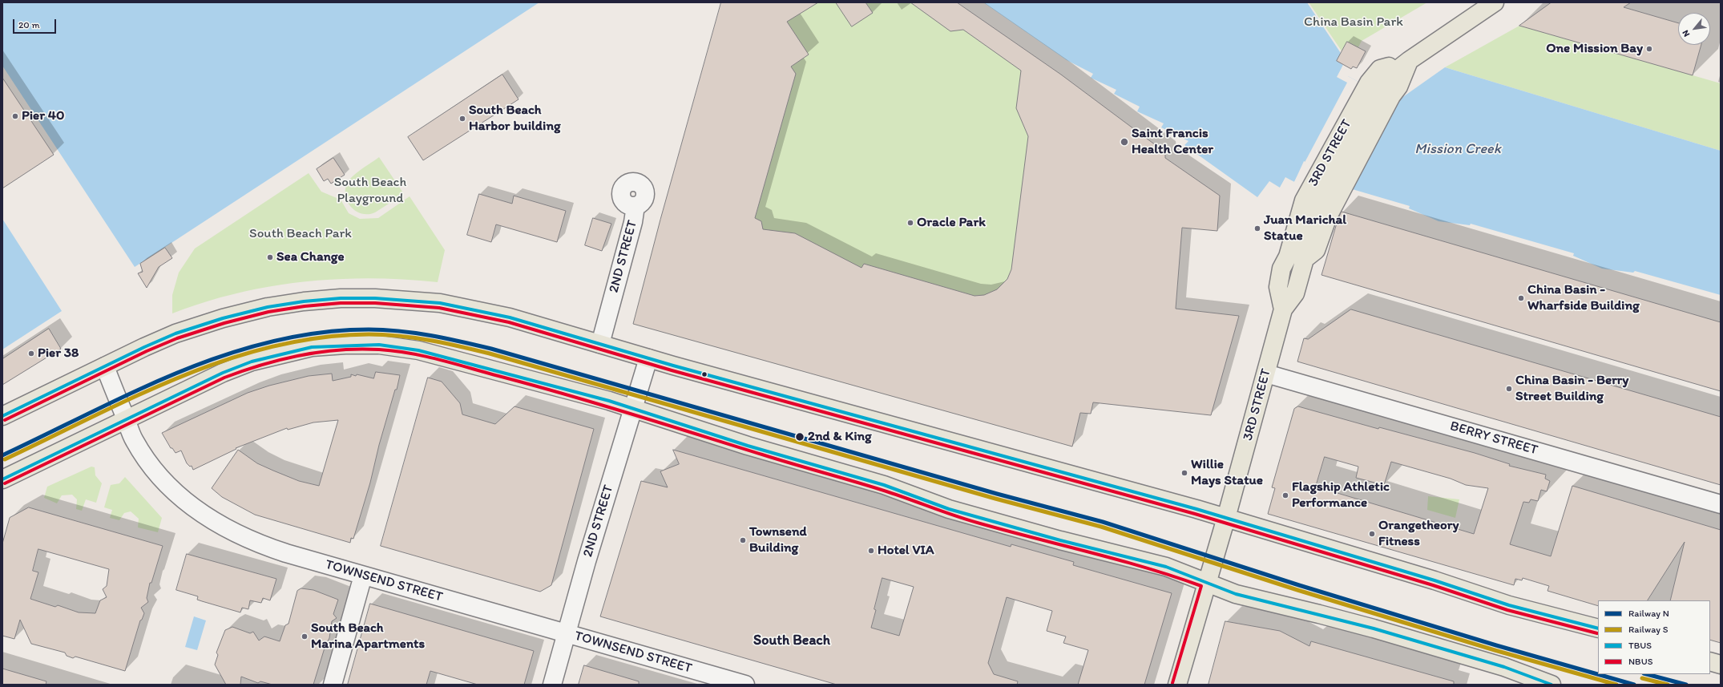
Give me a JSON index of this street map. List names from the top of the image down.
{
  "streets": {
    "main road": ["3RD STREET"],
    "street": ["2ND STREET", "BERRY STREET", "TOWNSEND STREET"]
  },
  "crossings": [
    ["3RD STREET", "BERRY STREET"],
    ["2ND STREET", "TOWNSEND STREET"]
  ],
  "districts": ["South Beach"],
  "water": ["Mission Creek"],
  "parks": ["China Basin Park", "South Beach Playground", "South Beach Park"],
  "places": [
    "One Mission Bay",
    "Pier 40",
    "South Beach Harbor building",
    "Saint Francis Health Center",
    "Oracle Park",
    "Juan Marichal Statue",
    "Sea Change",
    "China Basin - Wharfside Building",
    "Pier 38",
    "China Basin - Berry Street Building",
    "2nd & King",
    "Willie Mays Statue",
    "Flagship Athletic Performance",
    "Orangetheory Fitness",
    "Townsend Building",
    "Hotel VIA",
    "South Beach Marina Apartments"
  ],
  "lines": [
    "transit line TBUS",
    "transit line NBUS",
    "rail line N",
    "rail line S"
  ],
  "legend": [
    "Railway N",
    "Railway S",
    "TBUS",
    "NBUS"
  ],
  "scale_bar": "20 m",
  "north": "bottom left"
}
